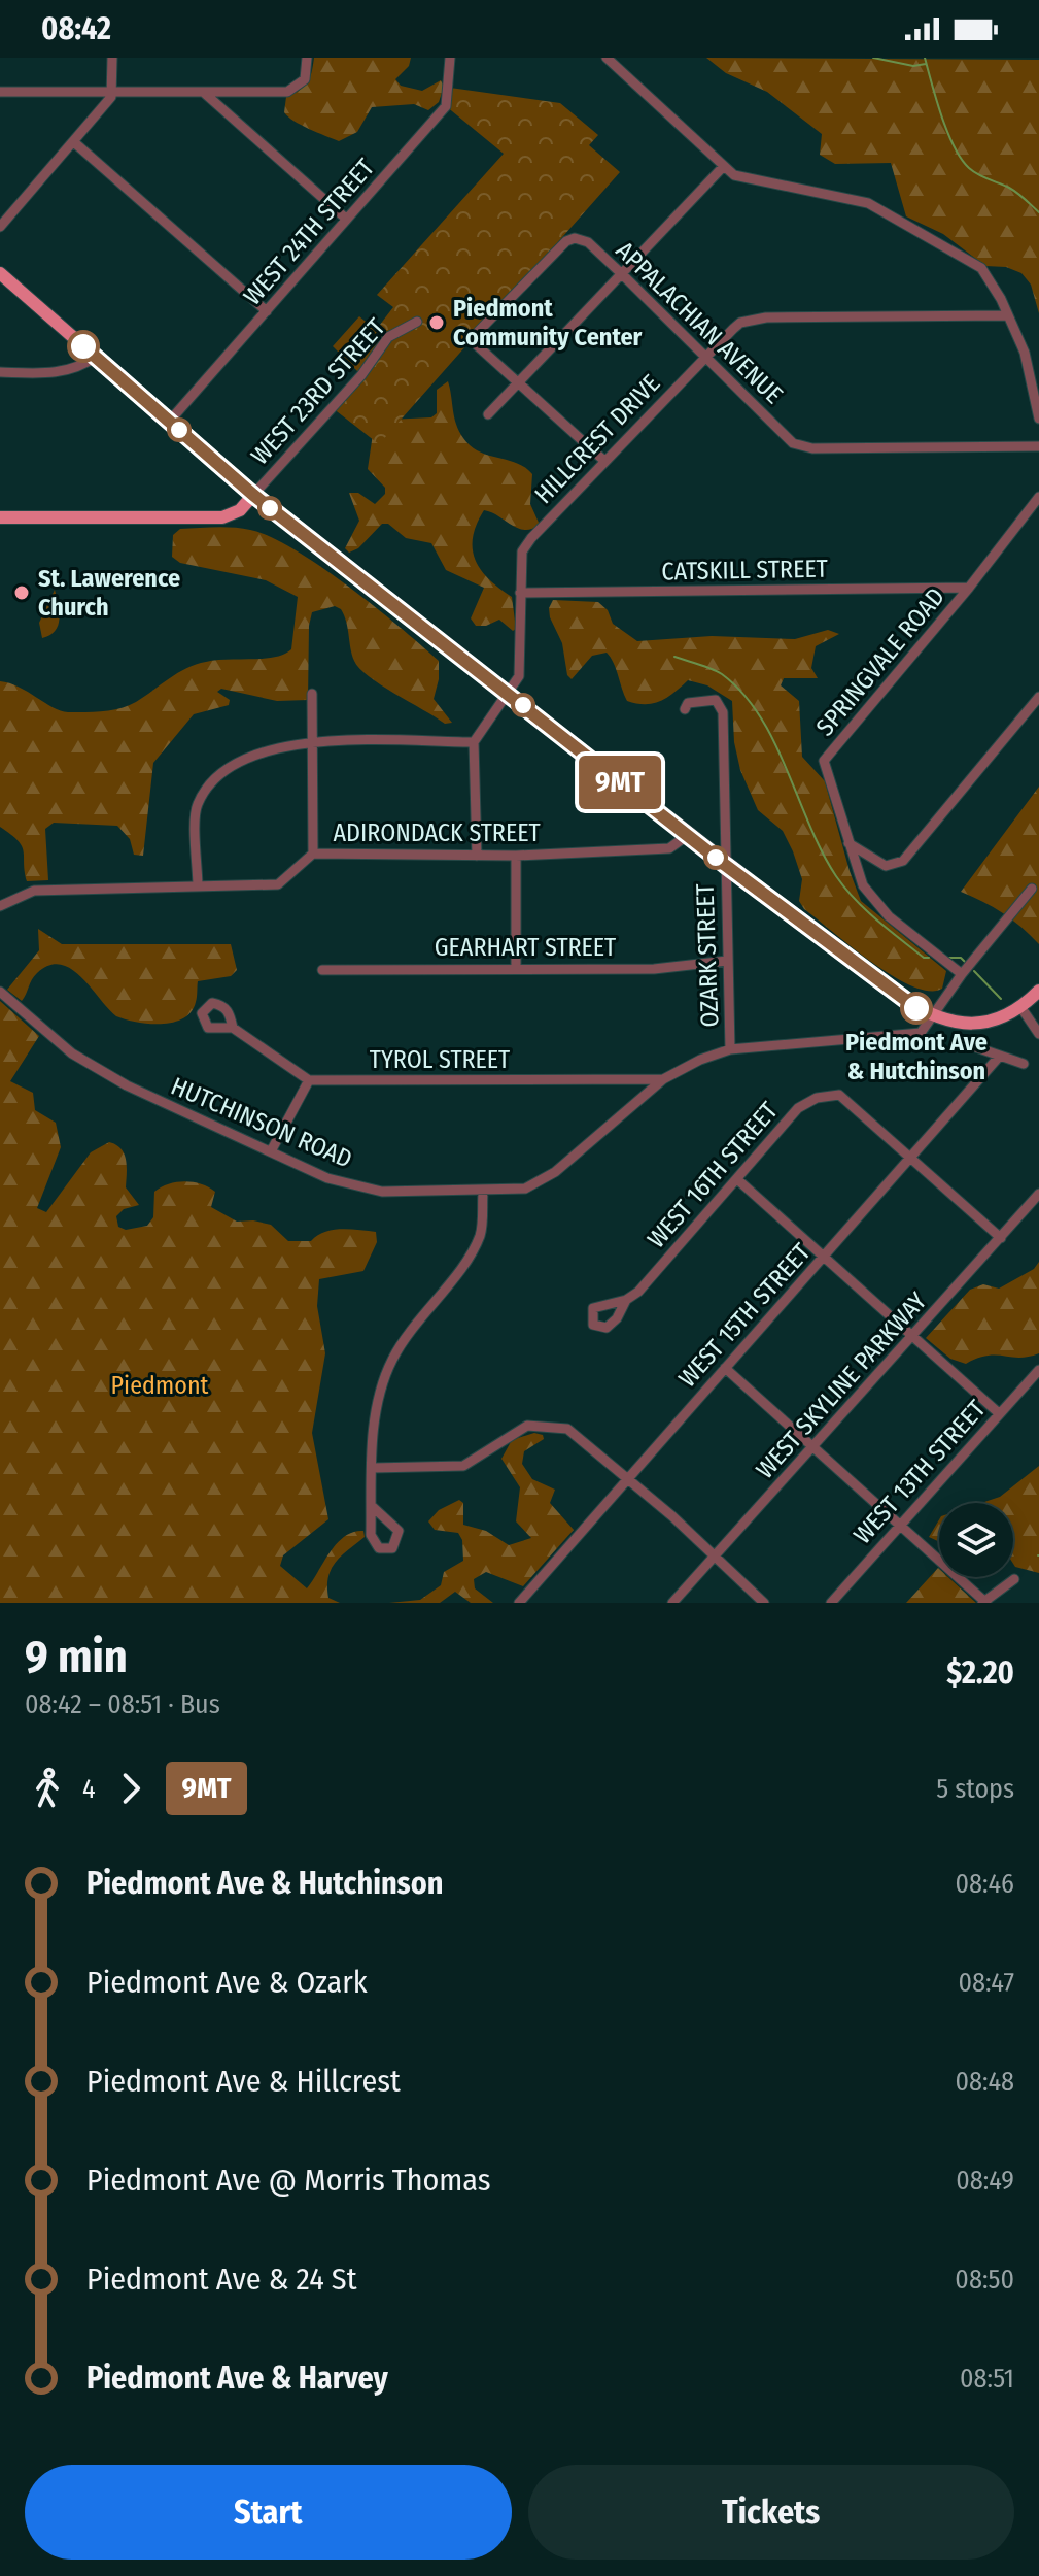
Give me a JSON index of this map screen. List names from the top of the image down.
{
  "streets": {
    "street": [
      "WEST 24TH STREET",
      "APPALACHIAN AVENUE",
      "WEST 23RD STREET",
      "HILLCREST DRIVE",
      "CATSKILL STREET",
      "SPRINGVALE ROAD",
      "ADIRONDACK STREET",
      "GEARHART STREET",
      "OZARK STREET",
      "TYROL STREET",
      "HUTCHINSON ROAD",
      "WEST 16TH STREET",
      "WEST 15TH STREET",
      "WEST SKYLINE PARKWAY",
      "WEST 13TH STREET"
    ]
  },
  "crossings": [
    ["APPALACHIAN AVENUE", "HILLCREST DRIVE"],
    ["HILLCREST DRIVE", "CATSKILL STREET"],
    ["CATSKILL STREET", "SPRINGVALE ROAD"],
    ["GEARHART STREET", "OZARK STREET"],
    ["OZARK STREET", "HUTCHINSON ROAD"],
    ["TYROL STREET", "HUTCHINSON ROAD"],
    ["WEST 16TH STREET", "WEST 15TH STREET"]
  ],
  "parks": ["Piedmont"],
  "places": ["Piedmont Community Center", "St. Lawerence Church", "Piedmont Ave & Hutchinson"],
  "lines": ["bus line 9MT"],
  "page": {
    "status": "08:42",
    "on_map": "9MT",
    "heading": ["9 min", "08:42 – 08:51 · Bus", "$2.20"],
    "legs": ["4", "9MT", "5 stops"],
    "list": [
      {
        "name": "Piedmont Ave & Hutchinson",
        "value": "08:46"
      },
      {
        "name": "Piedmont Ave & Ozark",
        "value": "08:47"
      },
      {
        "name": "Piedmont Ave & Hillcrest",
        "value": "08:48"
      },
      {
        "name": "Piedmont Ave @ Morris Thomas",
        "value": "08:49"
      },
      {
        "name": "Piedmont Ave & 24 St",
        "value": "08:50"
      },
      {
        "name": "Piedmont Ave & Harvey",
        "value": "08:51"
      }
    ],
    "buttons": ["Start", "Tickets"]
  }
}
